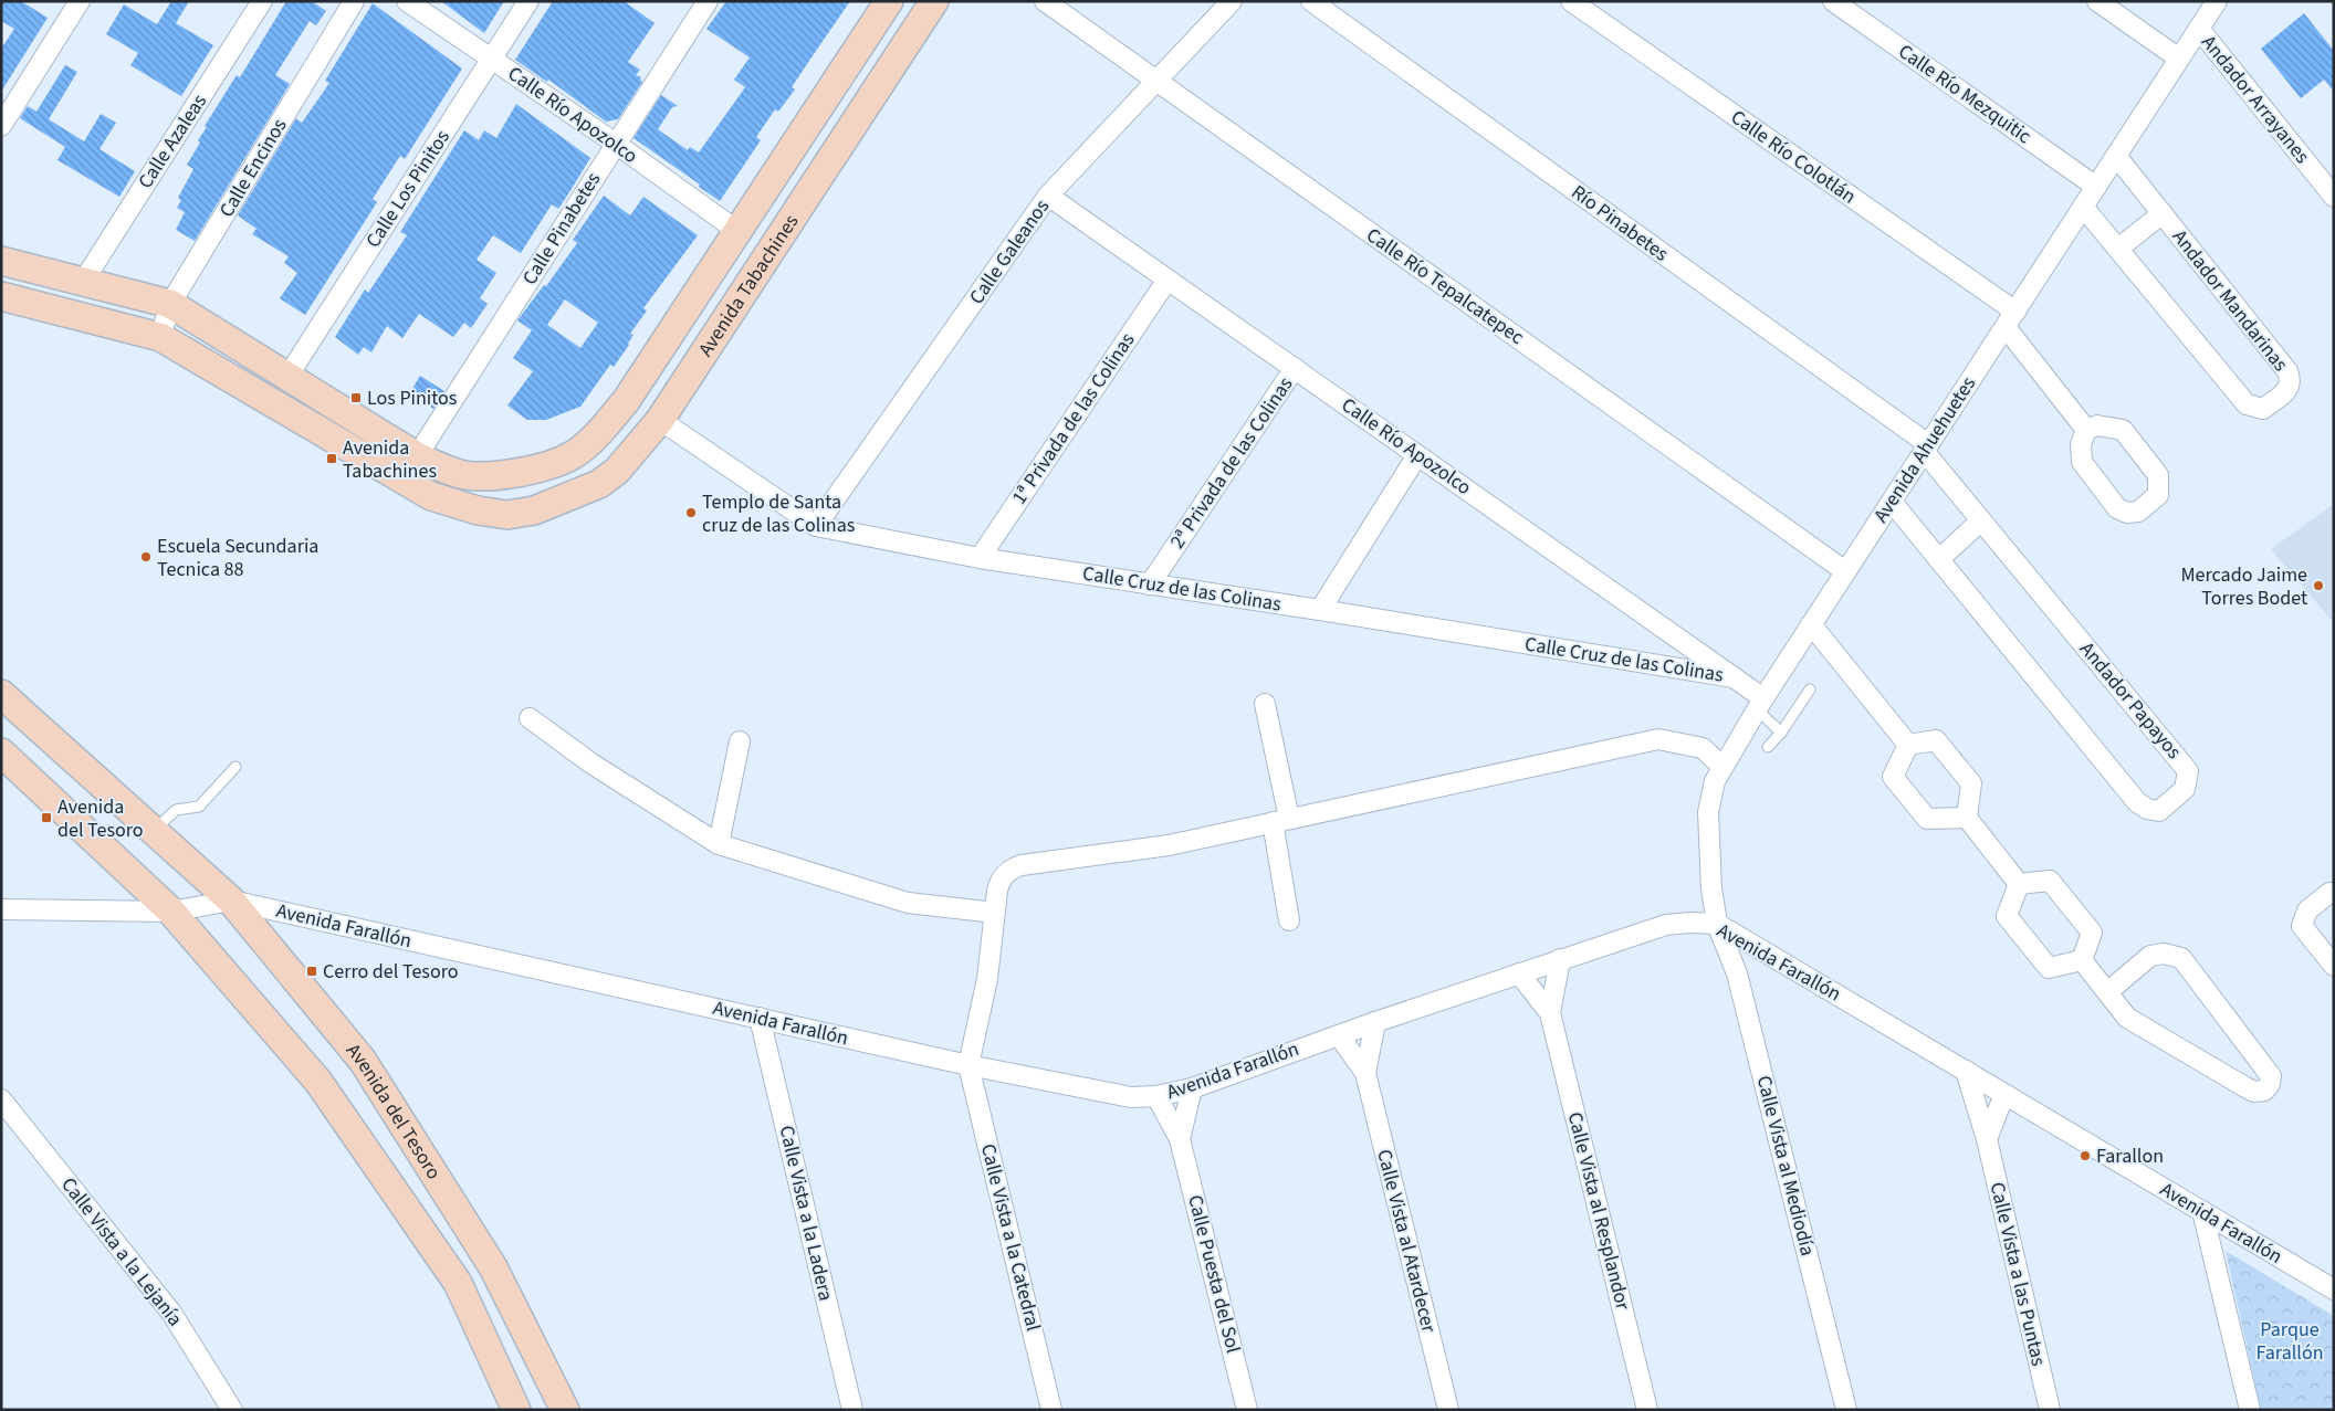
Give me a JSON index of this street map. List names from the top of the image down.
{
  "streets": {
    "street": [
      "Calle Río Mezquitic",
      "Andador Arrayanes",
      "Calle Río Apozolco",
      "Calle Azaleas",
      "Calle Río Colotlán",
      "Calle Encinos",
      "Calle Los Pinitos",
      "Río Pinabetes",
      "Calle Pinabetes",
      "Calle Galeanos",
      "Avenida Tabachines",
      "Calle Río Tepalcatepec",
      "Andador Mandarinas",
      "1ª Privada de las Colinas",
      "Avenida Ahuehuetes",
      "2ª Privada de las Colinas",
      "Calle Cruz de las Colinas",
      "Andador Papayos",
      "Avenida Farallón",
      "Avenida del Tesoro",
      "Calle Vista al Mediodía",
      "Calle Vista al Resplandor",
      "Calle Vista a la Ladera",
      "Calle Vista a la Catedral",
      "Calle Vista al Atardecer",
      "Calle Vista a la Lejanía",
      "Calle Puesta del Sol",
      "Calle Vista a las Puntas"
    ]
  },
  "crossings": [
    ["Calle Río Mezquitic", "Avenida Ahuehuetes"],
    ["Andador Arrayanes", "Avenida Ahuehuetes"],
    ["Calle Río Apozolco", "Calle Los Pinitos"],
    ["Calle Río Apozolco", "Calle Pinabetes"],
    ["Calle Río Apozolco", "Calle Galeanos"],
    ["Calle Río Apozolco", "Avenida Tabachines"],
    ["Calle Río Apozolco", "1ª Privada de las Colinas"],
    ["Calle Río Apozolco", "Avenida Ahuehuetes"],
    ["Calle Río Apozolco", "2ª Privada de las Colinas"],
    ["Calle Río Apozolco", "Calle Cruz de las Colinas"],
    ["Calle Azaleas", "Avenida Tabachines"],
    ["Calle Río Colotlán", "Avenida Ahuehuetes"],
    ["Calle Encinos", "Avenida Tabachines"],
    ["Calle Los Pinitos", "Avenida Tabachines"],
    ["Río Pinabetes", "Avenida Ahuehuetes"],
    ["Río Pinabetes", "Andador Papayos"],
    ["Calle Pinabetes", "Avenida Tabachines"],
    ["Calle Galeanos", "Calle Río Tepalcatepec"],
    ["Calle Galeanos", "Calle Cruz de las Colinas"],
    ["Avenida Tabachines", "Calle Cruz de las Colinas"],
    ["Calle Río Tepalcatepec", "Avenida Ahuehuetes"],
    ["Andador Mandarinas", "Avenida Ahuehuetes"],
    ["1ª Privada de las Colinas", "Calle Cruz de las Colinas"],
    ["Avenida Ahuehuetes", "Andador Papayos"],
    ["Avenida Ahuehuetes", "Avenida Farallón"],
    ["Avenida Ahuehuetes", "Calle Vista al Mediodía"],
    ["2ª Privada de las Colinas", "Calle Cruz de las Colinas"],
    ["Avenida Farallón", "Avenida del Tesoro"],
    ["Avenida Farallón", "Calle Vista al Mediodía"],
    ["Avenida Farallón", "Calle Vista al Resplandor"],
    ["Avenida Farallón", "Calle Vista a la Ladera"],
    ["Avenida Farallón", "Calle Vista a la Catedral"],
    ["Avenida Farallón", "Calle Vista al Atardecer"],
    ["Avenida Farallón", "Calle Puesta del Sol"],
    ["Avenida Farallón", "Calle Vista a las Puntas"]
  ],
  "parks": ["Parque Farallón"],
  "places": {
    "transit": [
      "Los Pinitos",
      "Avenida Tabachines",
      "Avenida del Tesoro",
      "Cerro del Tesoro"
    ],
    "other": [
      "Templo de Santa cruz de las Colinas",
      "Escuela Secundaria Tecnica 88",
      "Mercado Jaime Torres Bodet",
      "Farallon"
    ]
  }
}
